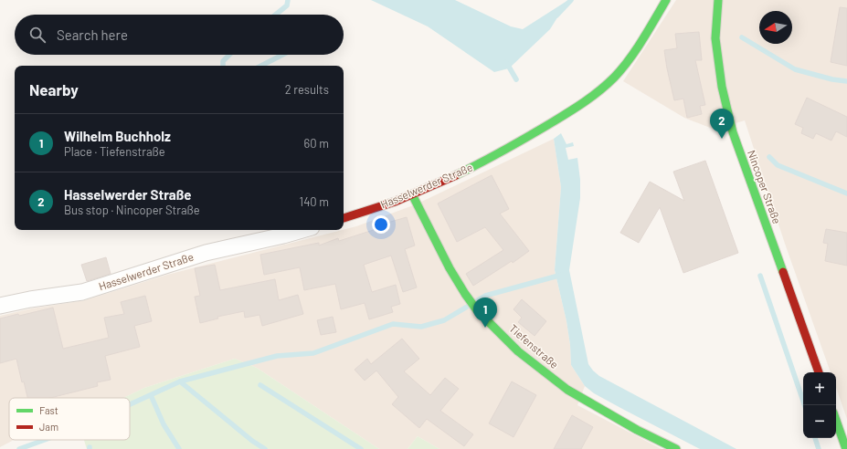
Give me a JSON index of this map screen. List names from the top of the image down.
{
  "streets": {
    "street": ["Hasselwerder Straße", "Nincoper Straße", "Tiefenstraße"]
  },
  "crossings": [
    ["Hasselwerder Straße", "Tiefenstraße"]
  ],
  "legend": ["Fast", "Jam"],
  "north": "left",
  "page": {
    "search": "Search here",
    "heading": ["Nearby", "2 results"],
    "pins": ["2", "1"],
    "list": [
      {
        "mark": "1",
        "name": "Wilhelm Buchholz",
        "note": "Place · Tiefenstraße",
        "value": "60 m"
      },
      {
        "mark": "2",
        "name": "Hasselwerder Straße",
        "note": "Bus stop · Nincoper Straße",
        "value": "140 m"
      }
    ],
    "map_buttons": ["+", "−"]
  }
}
